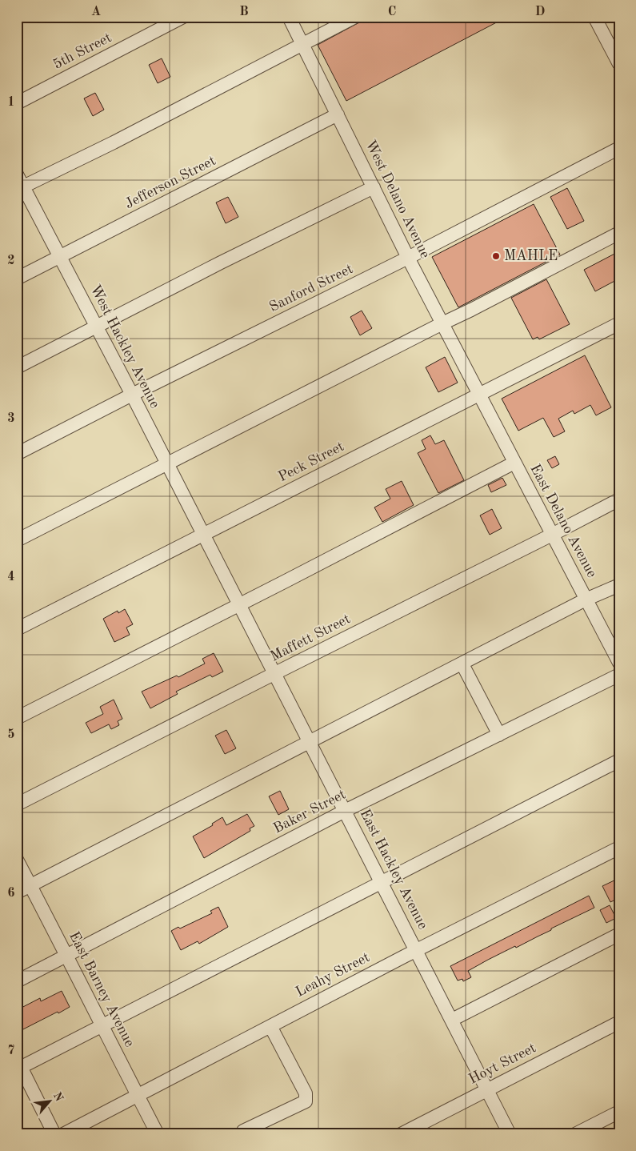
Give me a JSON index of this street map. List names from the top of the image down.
{
  "streets": {
    "street": [
      "5th Street",
      "Jefferson Street",
      "West Delano Avenue",
      "Sanford Street",
      "West Hackley Avenue",
      "Peck Street",
      "East Delano Avenue",
      "Maffett Street",
      "Baker Street",
      "East Hackley Avenue",
      "Leahy Street",
      "East Barney Avenue",
      "Hoyt Street"
    ]
  },
  "crossings": [
    ["Jefferson Street", "West Delano Avenue"],
    ["Jefferson Street", "West Hackley Avenue"],
    ["West Delano Avenue", "Sanford Street"],
    ["West Delano Avenue", "Peck Street"],
    ["West Delano Avenue", "East Delano Avenue"],
    ["Sanford Street", "West Hackley Avenue"],
    ["West Hackley Avenue", "Peck Street"],
    ["West Hackley Avenue", "East Hackley Avenue"],
    ["Peck Street", "East Delano Avenue"],
    ["Peck Street", "East Hackley Avenue"],
    ["East Delano Avenue", "Maffett Street"],
    ["Maffett Street", "East Hackley Avenue"],
    ["Baker Street", "East Hackley Avenue"],
    ["Baker Street", "East Barney Avenue"],
    ["East Hackley Avenue", "Leahy Street"],
    ["East Hackley Avenue", "Hoyt Street"],
    ["Leahy Street", "East Barney Avenue"]
  ],
  "places": ["MAHLE"],
  "north": "top right",
  "grid": {
    "columns": [
      "A",
      "B",
      "C",
      "D"
    ],
    "rows": [
      "1",
      "2",
      "3",
      "4",
      "5",
      "6",
      "7"
    ]
  }
}
